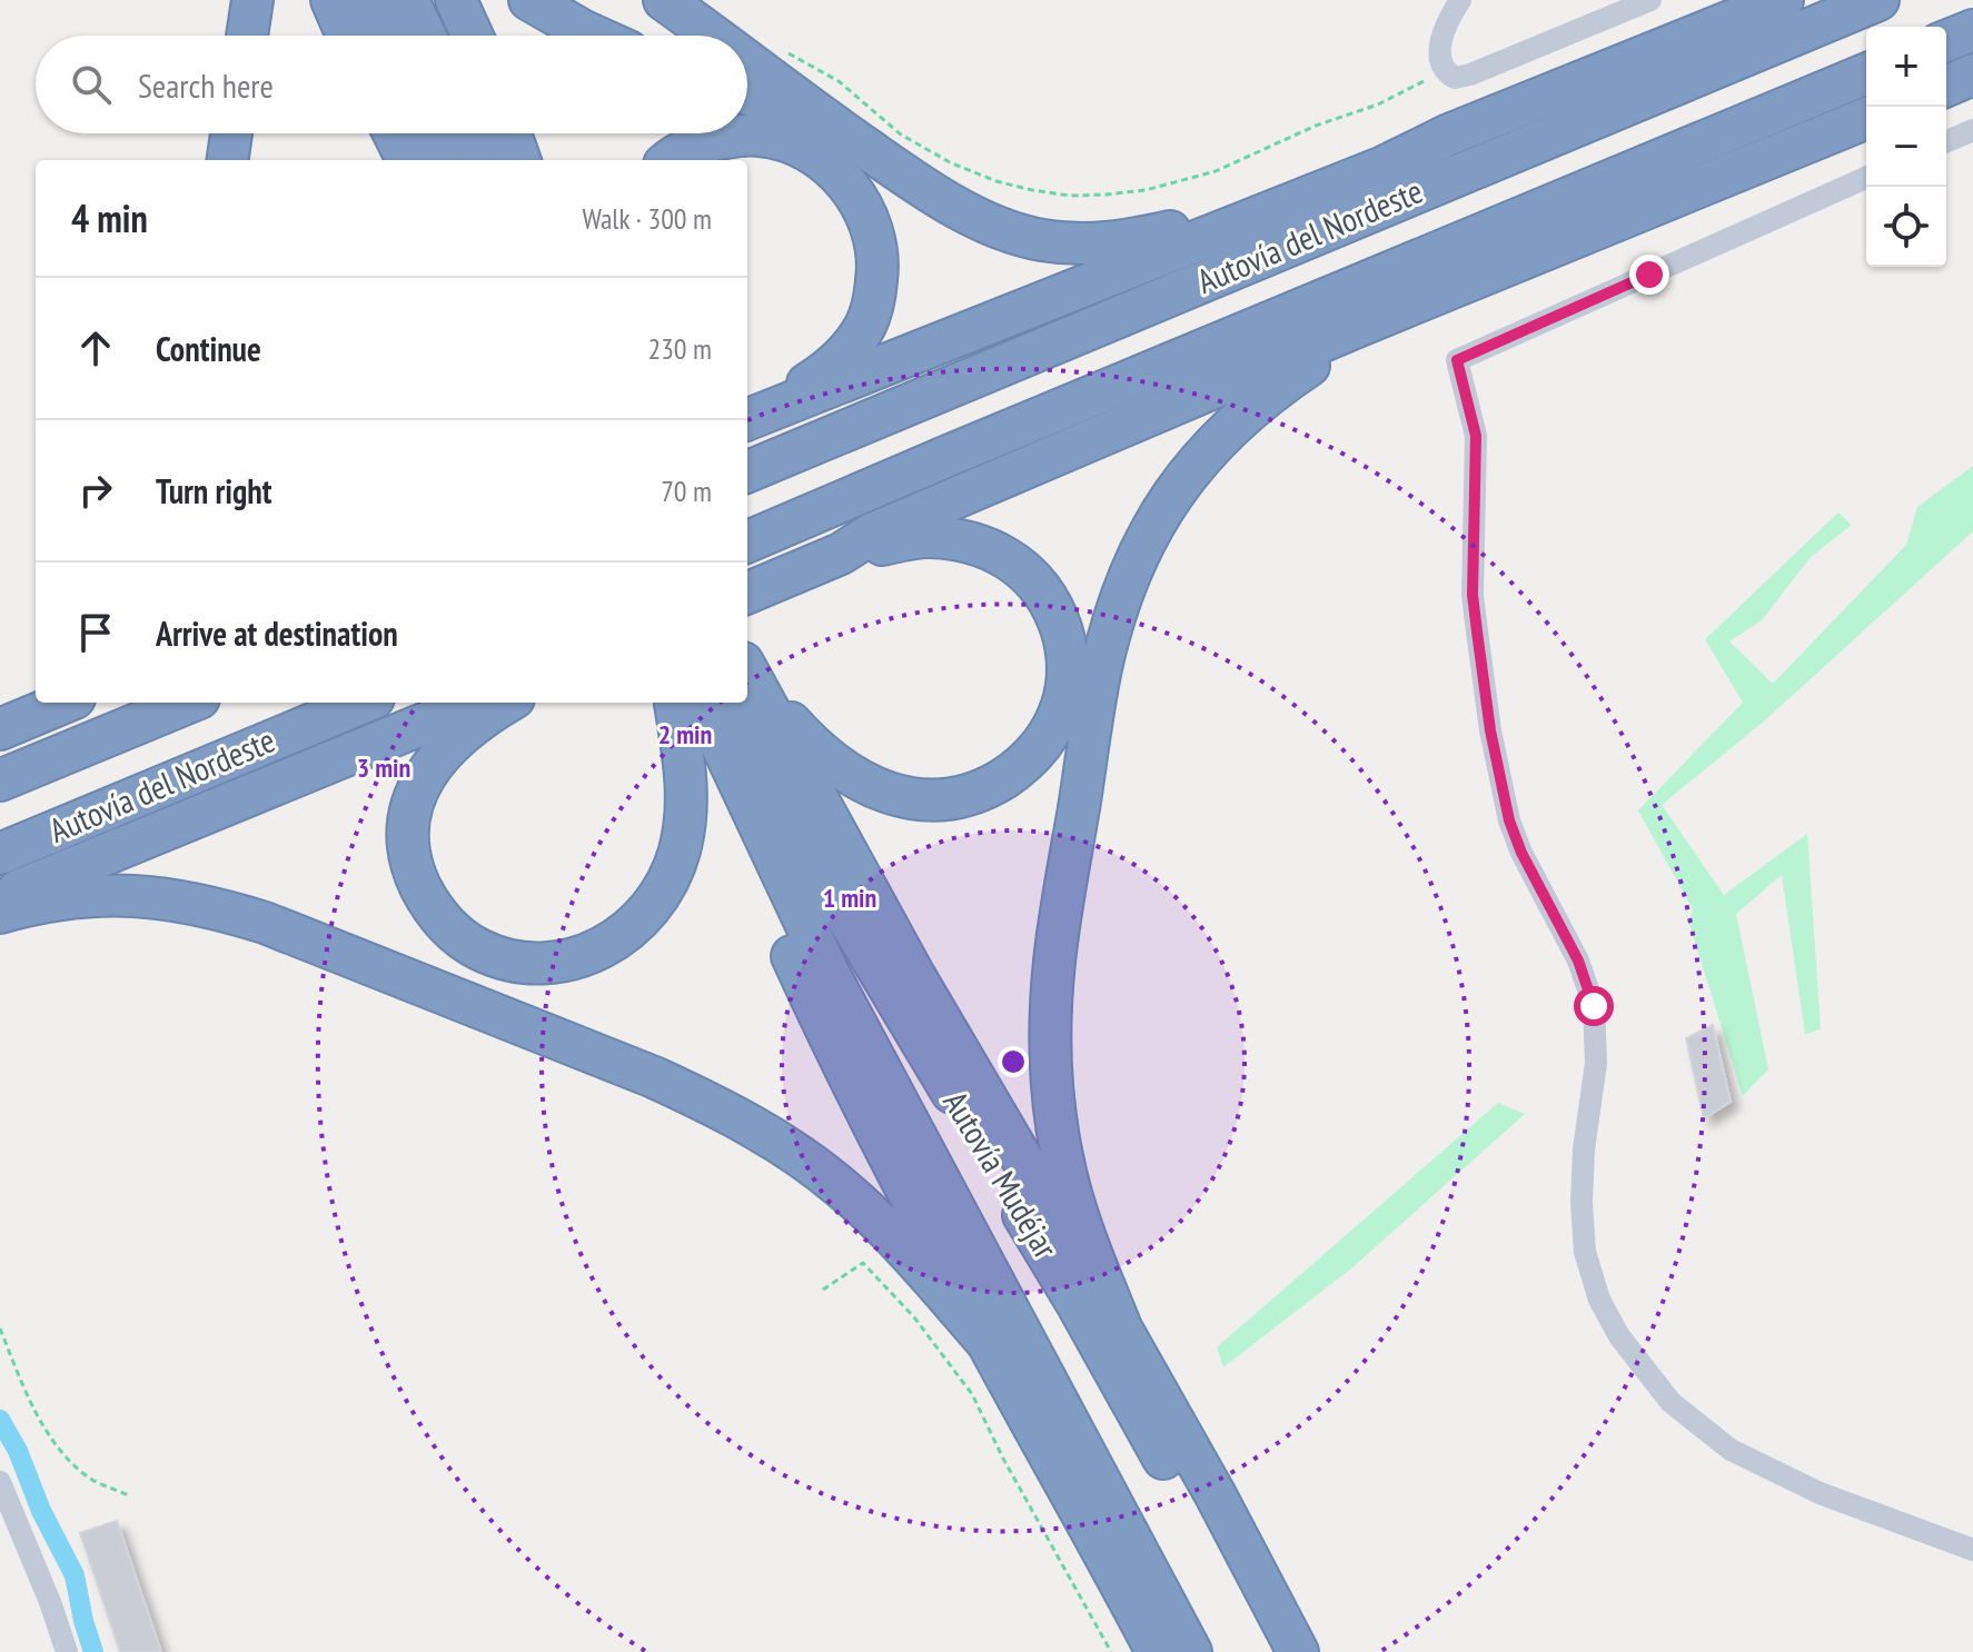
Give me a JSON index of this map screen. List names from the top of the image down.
{
  "streets": {
    "highway": ["Autovía del Nordeste", "Autovía Mudéjar"]
  },
  "page": {
    "map_buttons": ["+", "−"],
    "search": "Search here",
    "heading": ["4 min", "Walk · 300 m"],
    "list": [
      ["Continue", "230 m"],
      ["Turn right", "70 m"],
      "Arrive at destination"
    ]
  },
  "rings": ["2 min", "3 min", "1 min"]
}
